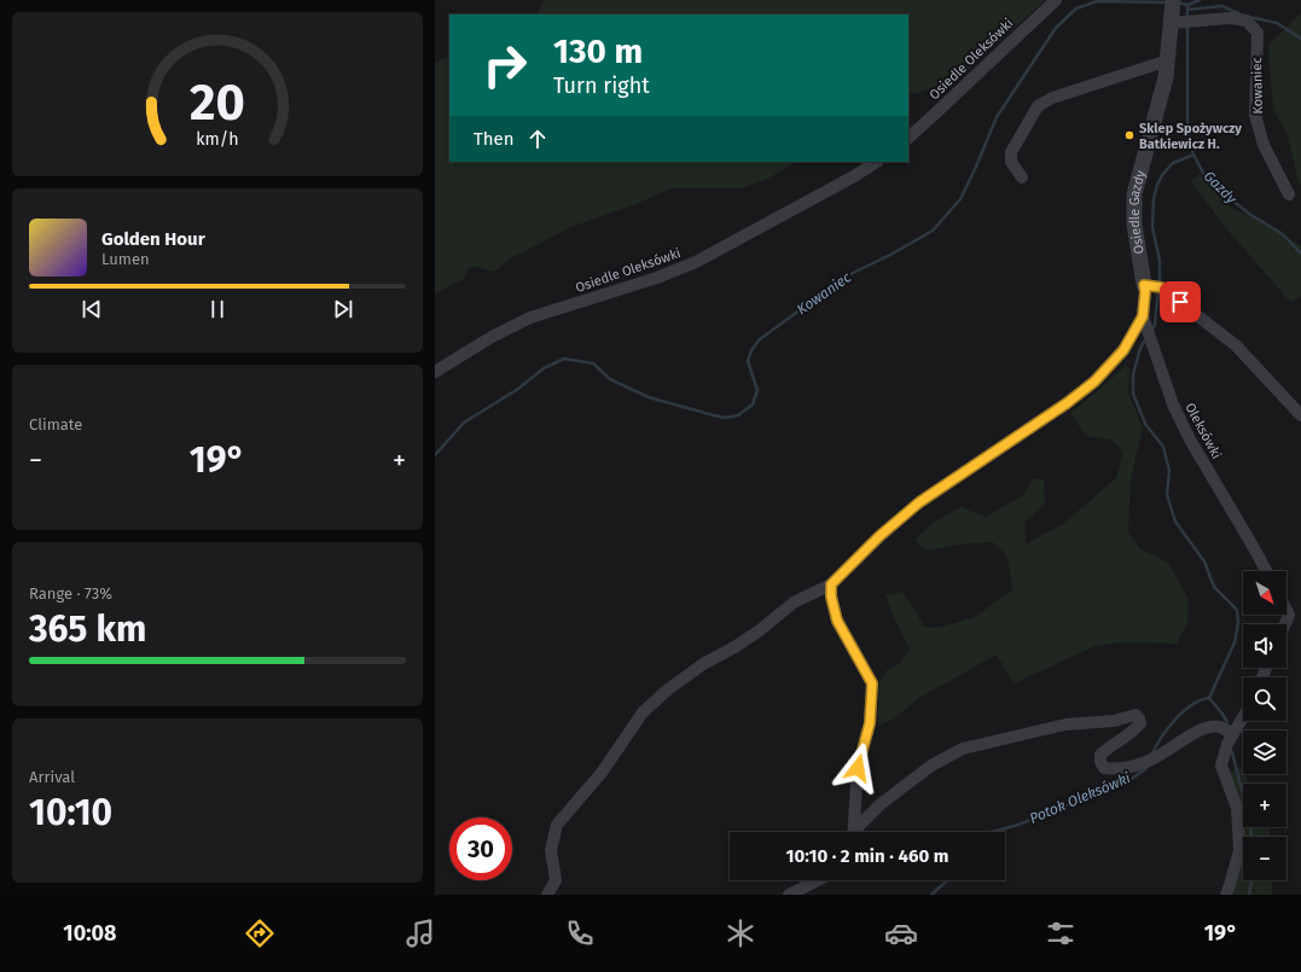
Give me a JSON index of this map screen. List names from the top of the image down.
{
  "streets": {
    "street": [
      "Osiedle Oleksówki",
      "Kowaniec",
      "Osiedle Gazdy",
      "Oleksówki"
    ]
  },
  "crossings": [
    ["Kowaniec", "Osiedle Gazdy"],
    ["Osiedle Gazdy", "Oleksówki"]
  ],
  "water": ["Gazdy", "Kowaniec", "Potok Oleksówki"],
  "places": ["Sklep Spożywczy Batkiewicz H."],
  "north": "bottom right",
  "page": {
    "turn": ["130 m", "Turn right"],
    "then": "Then",
    "song": ["Golden Hour", "Lumen"],
    "tile": [
      "Climate",
      ["Range · 73%", "365 km"],
      ["Arrival", "10:10"]
    ],
    "heat": ["−", "19°", "+"],
    "map_buttons": ["+", "−"],
    "limit": "30",
    "trip": "10:10 · 2 min · 460 m",
    "tabs": ["10:08", "19°"],
    "gauge": ["20", "km/h"]
  }
}
